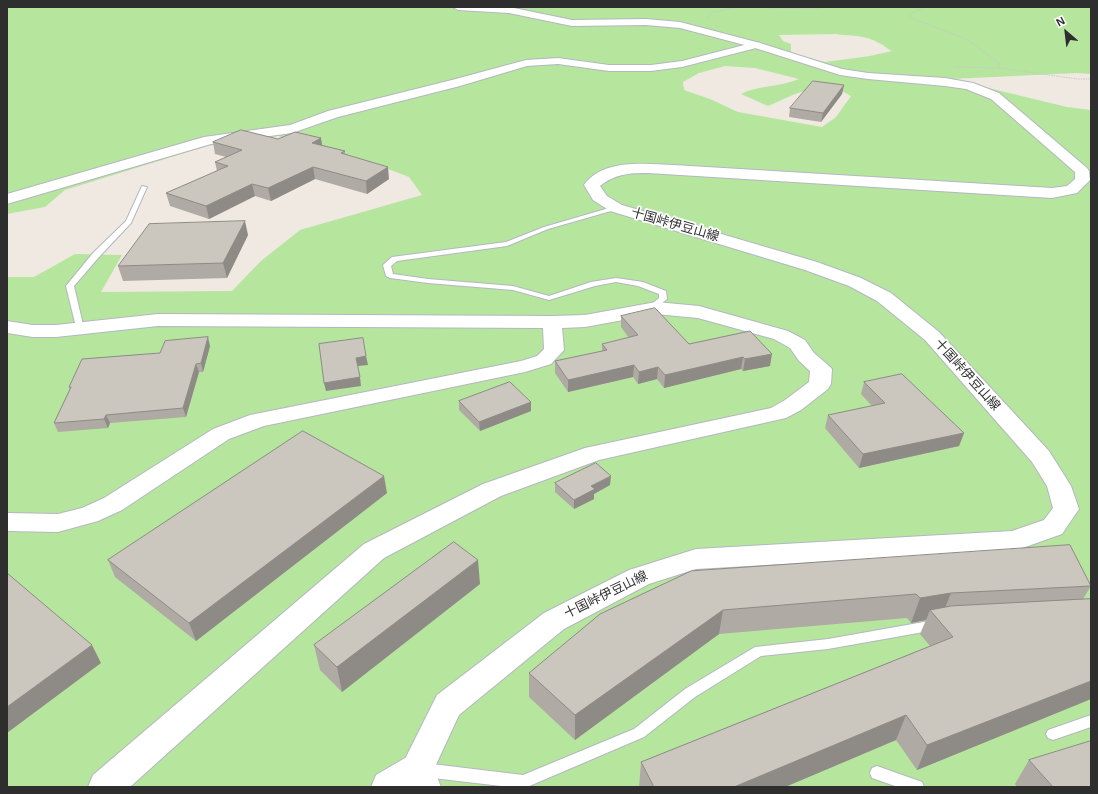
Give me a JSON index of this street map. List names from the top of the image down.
{
  "streets": {
    "main road": ["十国峠伊豆山線"]
  },
  "north": "top left"
}
